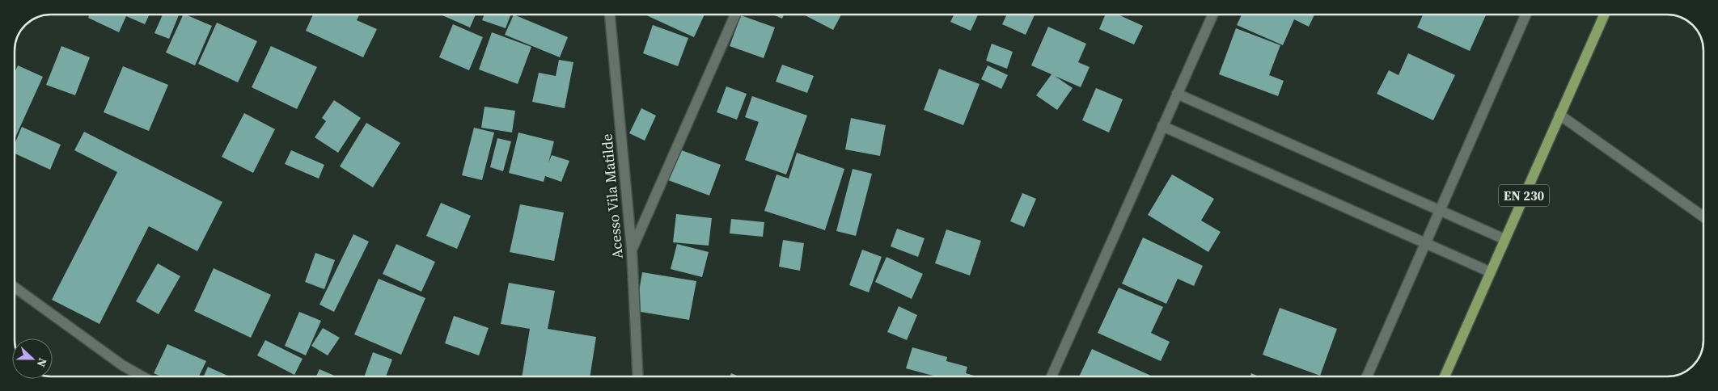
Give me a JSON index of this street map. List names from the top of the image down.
{
  "streets": {
    "main road": ["EN 230"],
    "street": ["Acesso Vila Matilde"]
  },
  "north": "right"
}
